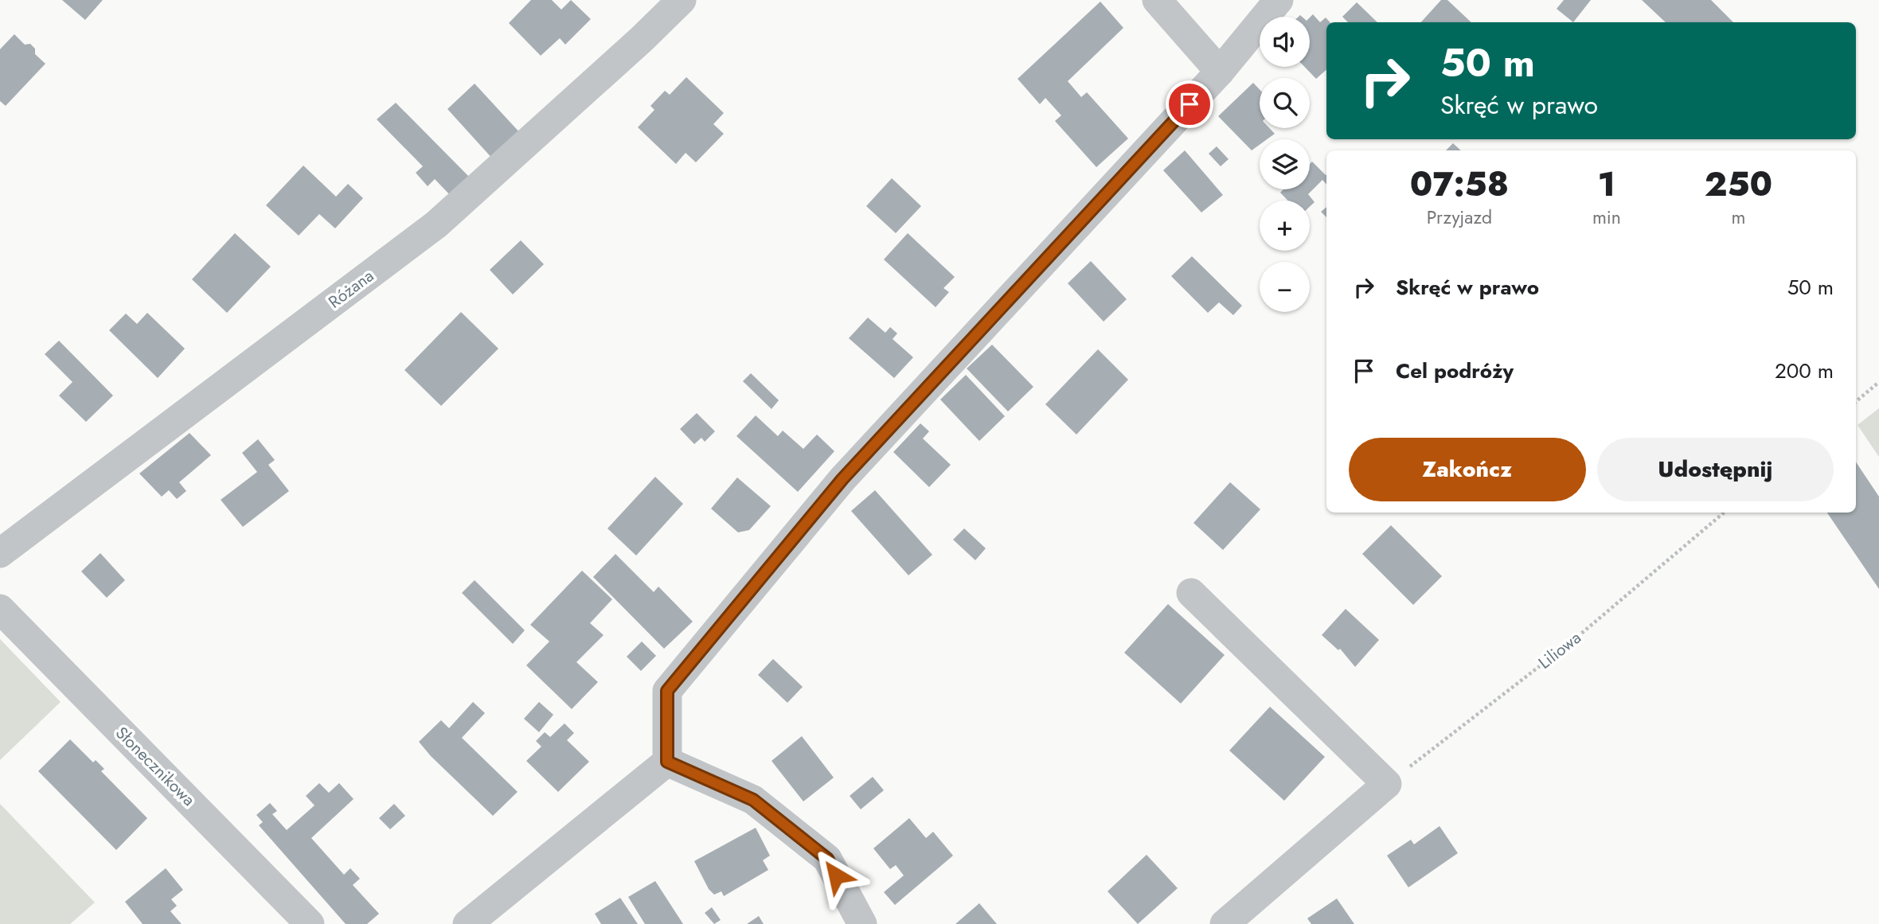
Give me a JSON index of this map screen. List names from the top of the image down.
{
  "streets": {
    "street": ["Różana", "Słonecznikowa"],
    "path": ["Liliowa"]
  },
  "page": {
    "map_buttons": ["+", "−"],
    "turn": ["50 m", "Skręć w prawo"],
    "eta": [
      "07:58",
      "Przyjazd",
      "1",
      "min",
      "250",
      "m"
    ],
    "list": [
      {
        "name": "Skręć w prawo",
        "value": "50 m"
      },
      {
        "name": "Cel podróży",
        "value": "200 m"
      }
    ],
    "buttons": ["Zakończ", "Udostępnij"]
  }
}
